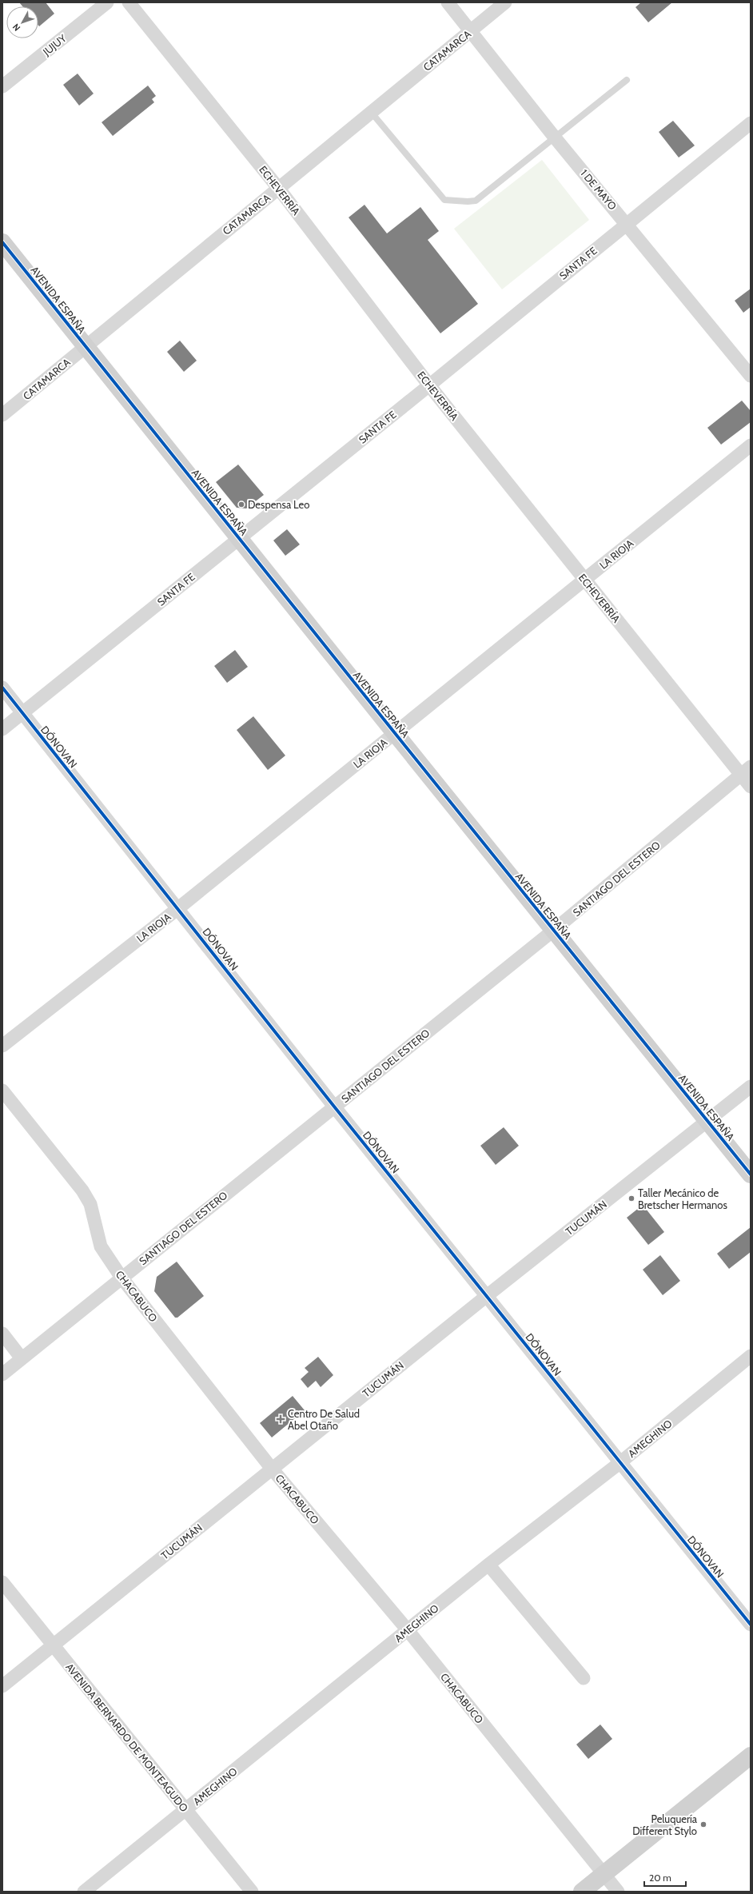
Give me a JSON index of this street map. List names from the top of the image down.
{
  "streets": {
    "street": [
      "JUJUY",
      "CATAMARCA",
      "1 DE MAYO",
      "ECHEVERRÍA",
      "SANTA FE",
      "AVENIDA ESPAÑA",
      "LA RIOJA",
      "DÓNOVAN",
      "SANTIAGO DEL ESTERO",
      "TUCUMÁN",
      "CHACABUCO",
      "AMEGHINO",
      "AVENIDA BERNARDO DE MONTEAGUDO"
    ]
  },
  "crossings": [
    ["CATAMARCA", "1 DE MAYO"],
    ["CATAMARCA", "ECHEVERRÍA"],
    ["CATAMARCA", "AVENIDA ESPAÑA"],
    ["1 DE MAYO", "SANTA FE"],
    ["ECHEVERRÍA", "SANTA FE"],
    ["ECHEVERRÍA", "LA RIOJA"],
    ["ECHEVERRÍA", "SANTIAGO DEL ESTERO"],
    ["SANTA FE", "AVENIDA ESPAÑA"],
    ["SANTA FE", "DÓNOVAN"],
    ["AVENIDA ESPAÑA", "LA RIOJA"],
    ["AVENIDA ESPAÑA", "SANTIAGO DEL ESTERO"],
    ["AVENIDA ESPAÑA", "TUCUMÁN"],
    ["LA RIOJA", "DÓNOVAN"],
    ["DÓNOVAN", "SANTIAGO DEL ESTERO"],
    ["DÓNOVAN", "TUCUMÁN"],
    ["DÓNOVAN", "AMEGHINO"],
    ["SANTIAGO DEL ESTERO", "CHACABUCO"],
    ["TUCUMÁN", "CHACABUCO"],
    ["TUCUMÁN", "AVENIDA BERNARDO DE MONTEAGUDO"],
    ["CHACABUCO", "AMEGHINO"],
    ["AMEGHINO", "AVENIDA BERNARDO DE MONTEAGUDO"]
  ],
  "places": {
    "other": ["Despensa Leo", "Taller Mecánico de Bretscher Hermanos", "Peluquería Different Stylo"],
    "health": ["Centro De Salud Abel Otaño"]
  },
  "scale_bar": "20 m",
  "north": "bottom left"
}
